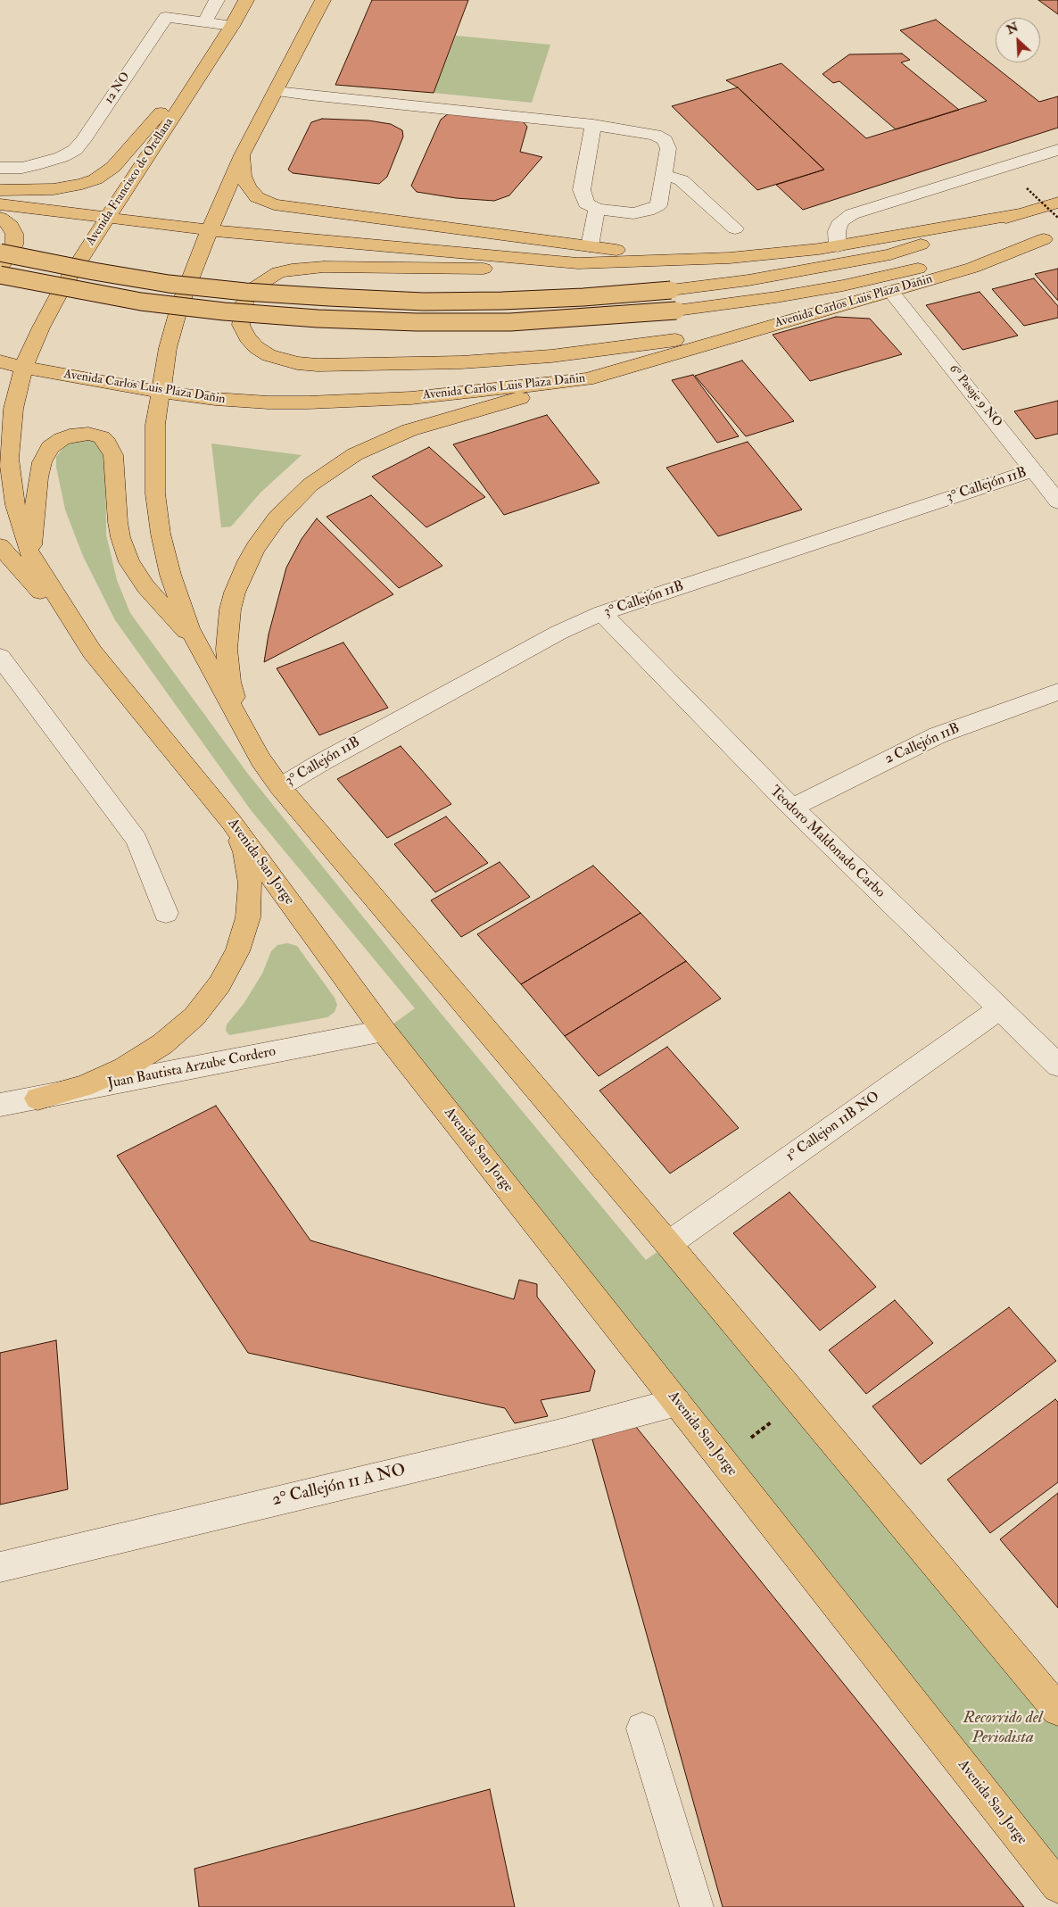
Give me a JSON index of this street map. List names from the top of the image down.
{
  "streets": {
    "main road": ["Avenida Francisco de Orellana", "Avenida Carlos Luis Plaza Dañin", "Avenida San Jorge"],
    "street": [
      "12 NO",
      "6° Pasaje 9 NO",
      "3° Callejón 11B",
      "2 Callejón 11B",
      "Teodoro Maldonado Carbo",
      "Juan Bautista Arzube Cordero",
      "1° Callejon 11B NO",
      "2° Callejón 11 A NO"
    ]
  },
  "crossings": [
    ["12 NO", "Avenida Francisco de Orellana"],
    ["Avenida Francisco de Orellana", "Avenida Carlos Luis Plaza Dañin"],
    ["Avenida Francisco de Orellana", "Avenida San Jorge"],
    ["Avenida Carlos Luis Plaza Dañin", "6° Pasaje 9 NO"],
    ["Avenida Carlos Luis Plaza Dañin", "Avenida San Jorge"],
    ["6° Pasaje 9 NO", "3° Callejón 11B"],
    ["3° Callejón 11B", "Teodoro Maldonado Carbo"],
    ["2 Callejón 11B", "Teodoro Maldonado Carbo"],
    ["Teodoro Maldonado Carbo", "1° Callejon 11B NO"],
    ["Avenida San Jorge", "Juan Bautista Arzube Cordero"],
    ["Avenida San Jorge", "2° Callejón 11 A NO"]
  ],
  "parks": ["Recorrido del Periodista"],
  "north": "top left"
}
